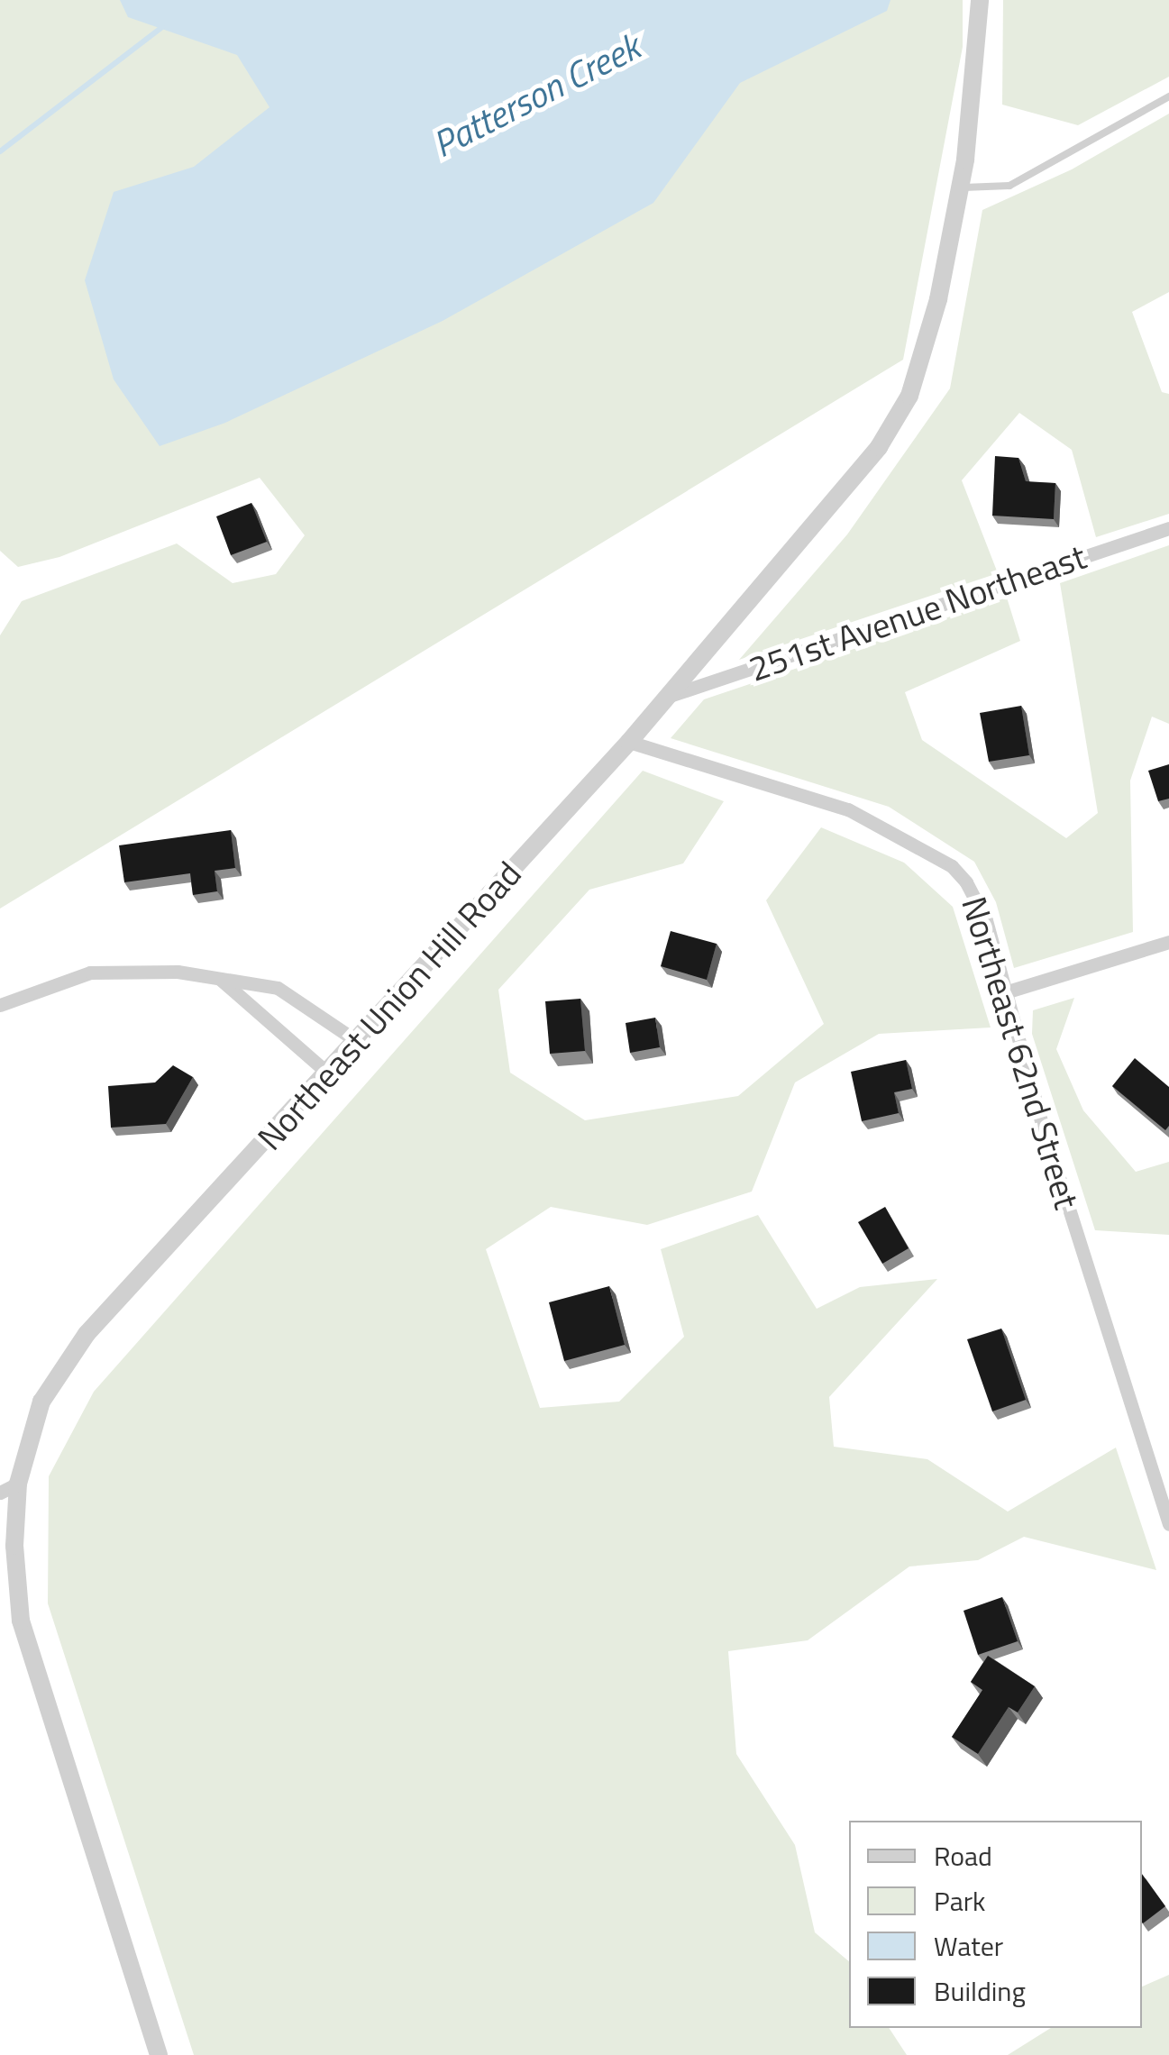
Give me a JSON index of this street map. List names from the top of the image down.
{
  "streets": {
    "street": ["251st Avenue Northeast", "Northeast Union Hill Road", "Northeast 62nd Street"]
  },
  "crossings": [
    ["251st Avenue Northeast", "Northeast Union Hill Road"],
    ["Northeast Union Hill Road", "Northeast 62nd Street"]
  ],
  "water": ["Patterson Creek"],
  "legend": [
    "Road",
    "Park",
    "Water",
    "Building"
  ]
}
